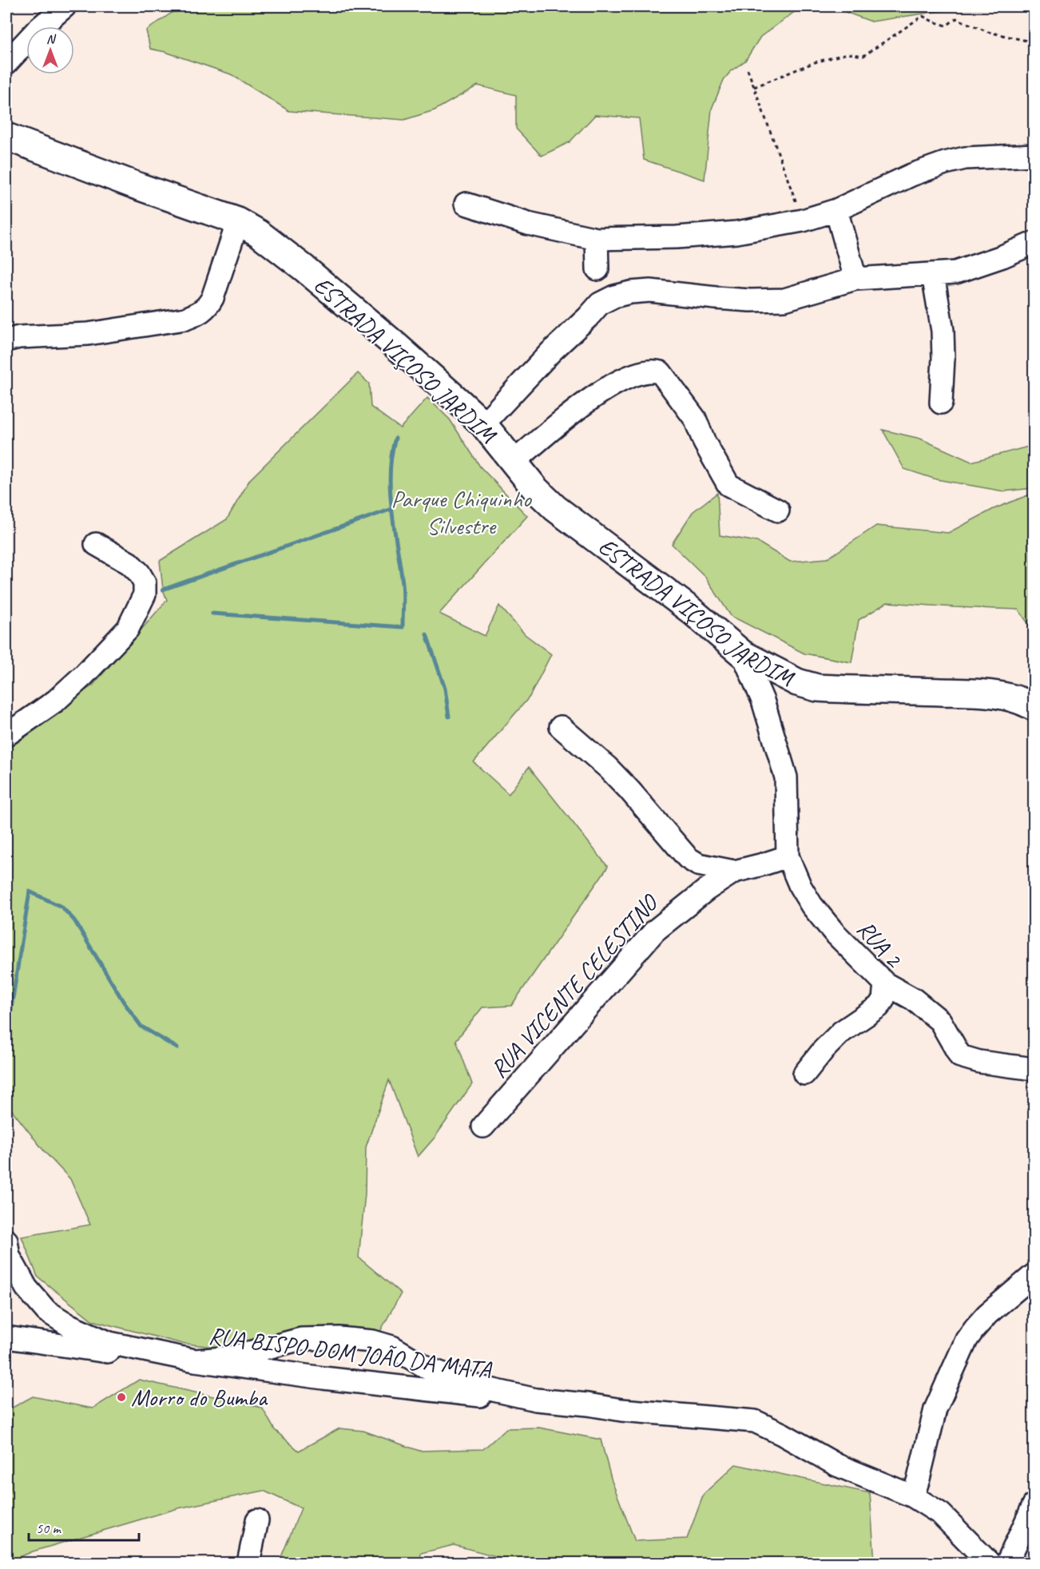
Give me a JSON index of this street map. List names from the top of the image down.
{
  "streets": {
    "main road": ["ESTRADA VIÇOSO JARDIM"],
    "street": ["RUA 2", "RUA VICENTE CELESTINO", "RUA BISPO DOM JOÃO DA MATA"]
  },
  "crossings": [
    ["RUA 2", "RUA VICENTE CELESTINO"]
  ],
  "parks": ["Parque Chiquinho Silvestre"],
  "places": ["Morro do Bumba"],
  "scale_bar": "50 m",
  "north": "top"
}
